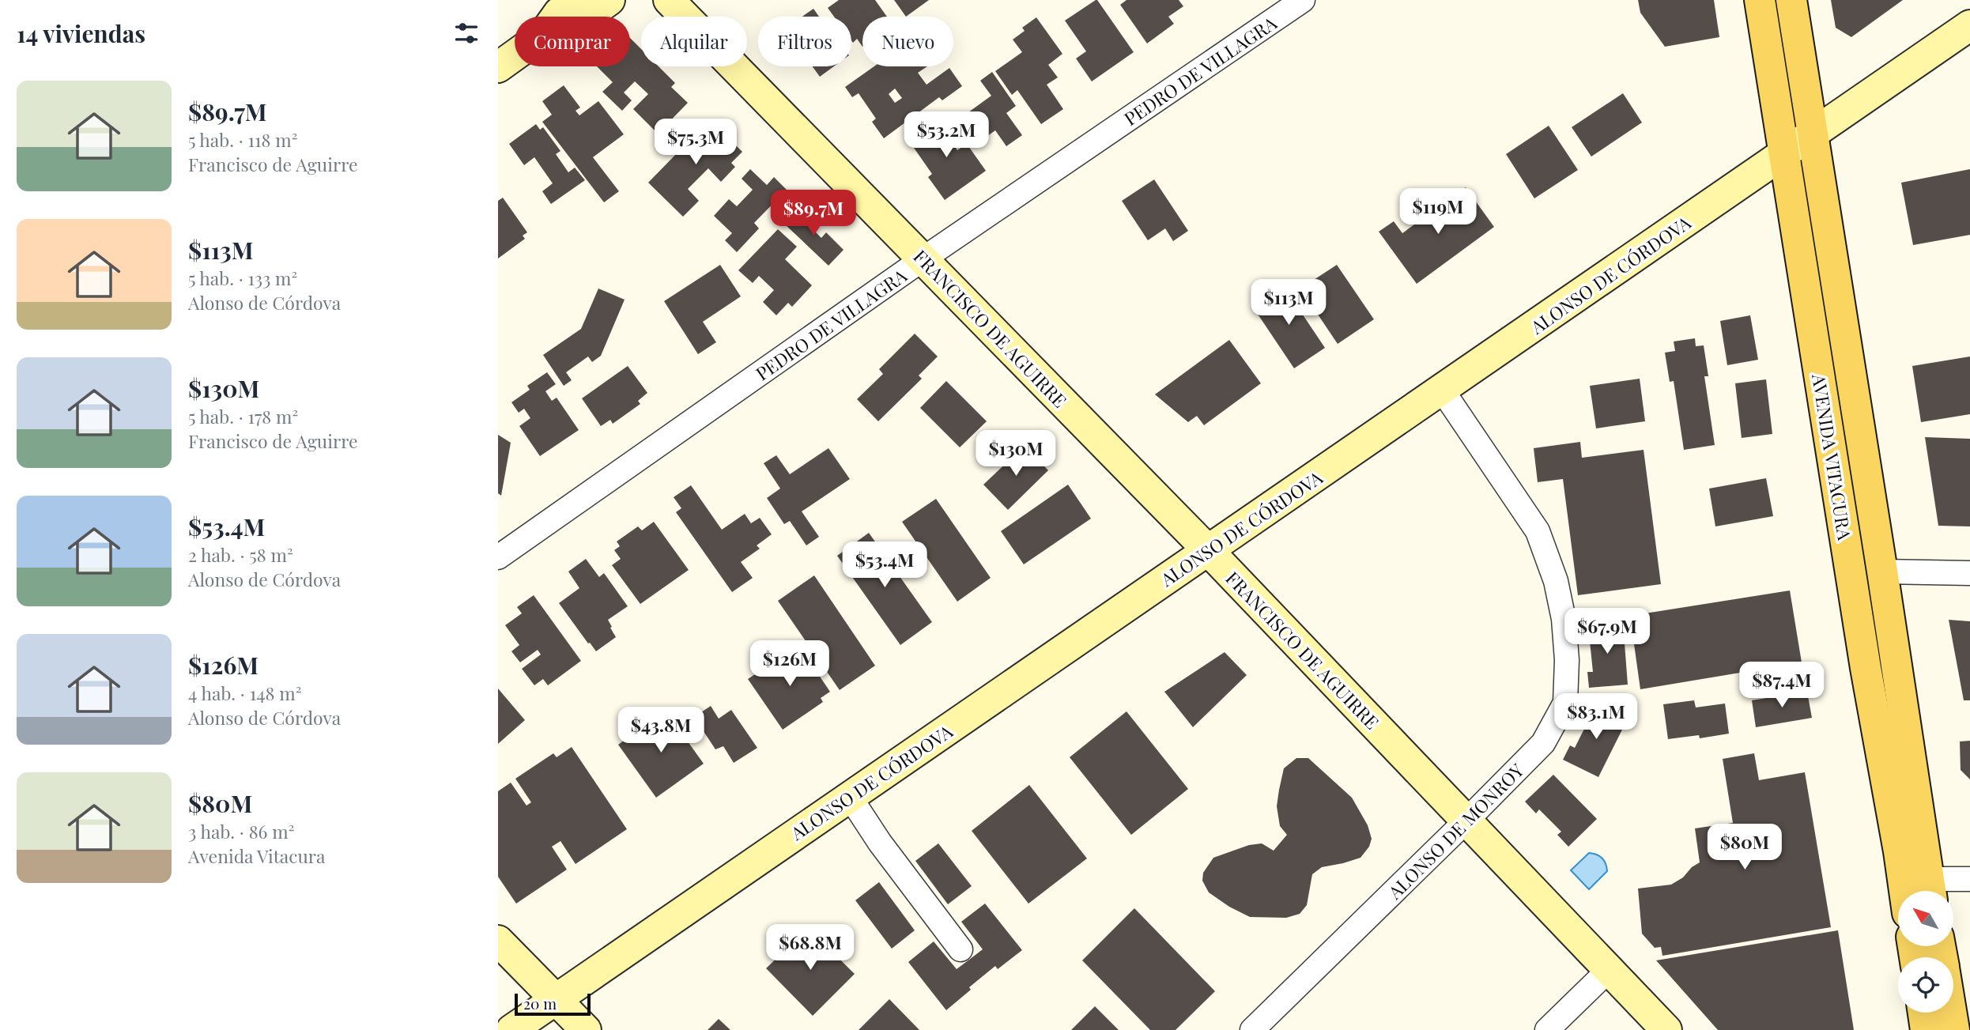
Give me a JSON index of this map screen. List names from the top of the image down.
{
  "streets": {
    "main road": ["ALONSO DE CÓRDOVA", "FRANCISCO DE AGUIRRE", "AVENIDA VITACURA"],
    "street": ["PEDRO DE VILLAGRA", "ALONSO DE MONROY"]
  },
  "crossings": [
    ["PEDRO DE VILLAGRA", "FRANCISCO DE AGUIRRE"],
    ["ALONSO DE CÓRDOVA", "FRANCISCO DE AGUIRRE"],
    ["ALONSO DE CÓRDOVA", "AVENIDA VITACURA"],
    ["ALONSO DE CÓRDOVA", "ALONSO DE MONROY"],
    ["FRANCISCO DE AGUIRRE", "ALONSO DE MONROY"]
  ],
  "scale_bar": "20 m",
  "north": "top left",
  "page": {
    "heading": "14 viviendas",
    "chip": [
      "Comprar",
      "Alquilar",
      "Filtros",
      "Nuevo"
    ],
    "list": [
      {
        "name": "$89.7M",
        "note": "5 hab. · 118 m² · Francisco de Aguirre"
      },
      {
        "name": "$113M",
        "note": "5 hab. · 133 m² · Alonso de Córdova"
      },
      {
        "name": "$130M",
        "note": "5 hab. · 178 m² · Francisco de Aguirre"
      },
      {
        "name": "$53.4M",
        "note": "2 hab. · 58 m² · Alonso de Córdova"
      },
      {
        "name": "$126M",
        "note": "4 hab. · 148 m² · Alonso de Córdova"
      },
      {
        "name": "$80M",
        "note": "3 hab. · 86 m² · Avenida Vitacura"
      }
    ],
    "price": [
      "$53.2M",
      "$75.3M",
      "$119M",
      "$89.7M",
      "$113M",
      "$130M",
      "$53.4M",
      "$67.9M",
      "$126M",
      "$87.4M",
      "$83.1M",
      "$43.8M",
      "$80M",
      "$68.8M"
    ],
    "scale": "20 m"
  }
}
